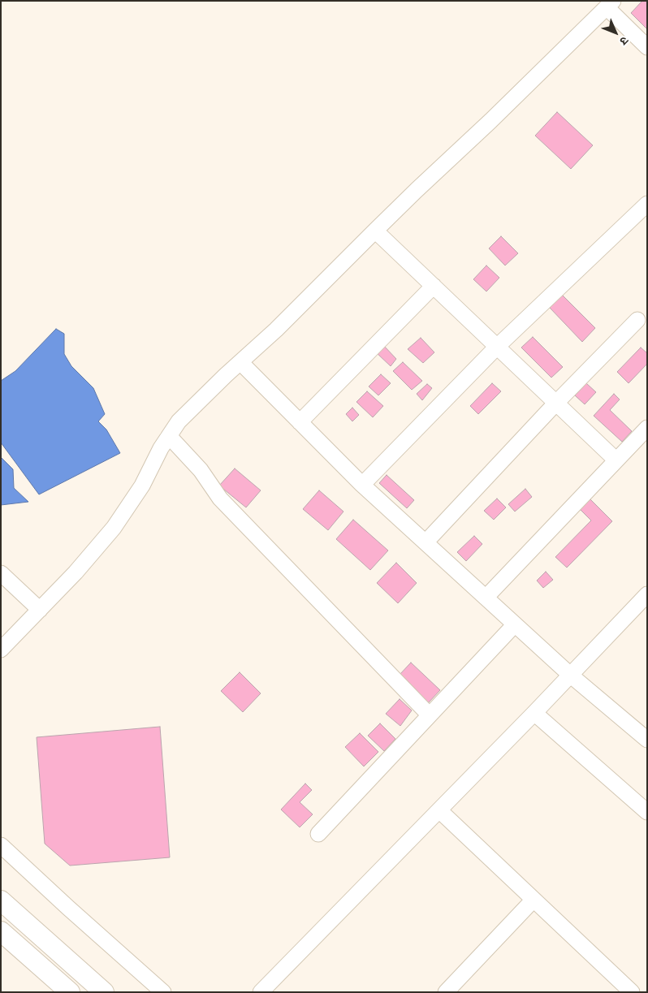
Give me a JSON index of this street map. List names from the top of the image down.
{
  "north": "bottom right"
}
